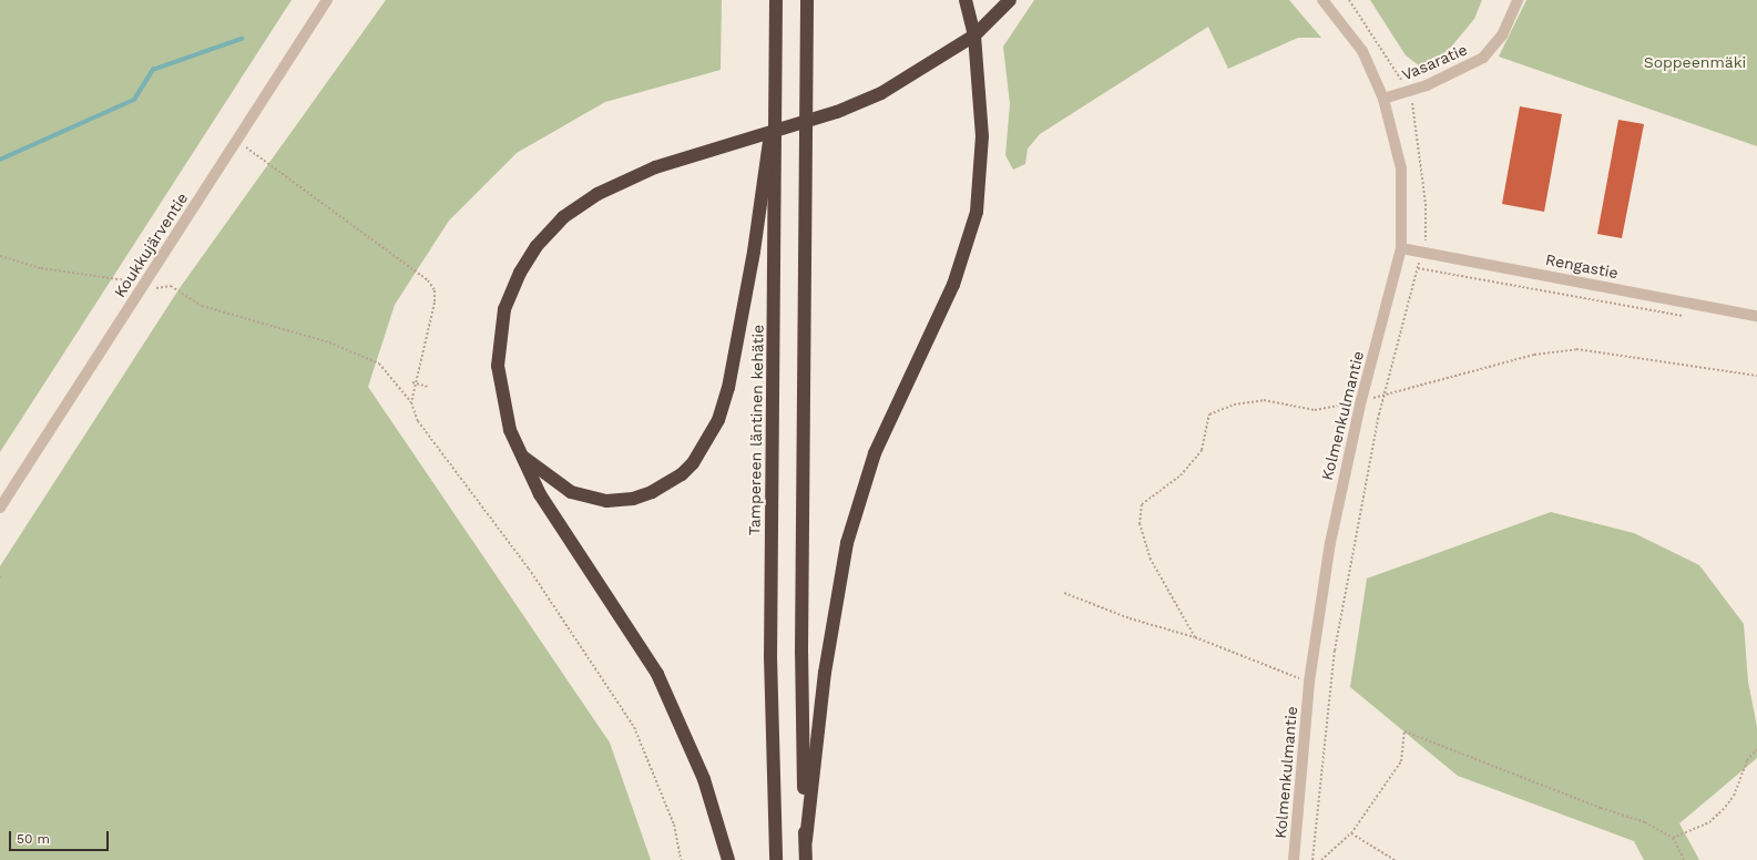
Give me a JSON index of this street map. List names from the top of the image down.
{
  "streets": {
    "highway": ["Tampereen läntinen kehätie"],
    "street": [
      "Vasaratie",
      "Koukkujärventie",
      "Rengastie",
      "Kolmenkulmantie"
    ]
  },
  "crossings": [
    ["Vasaratie", "Kolmenkulmantie"],
    ["Rengastie", "Kolmenkulmantie"]
  ],
  "parks": ["Soppeenmäki"],
  "scale_bar": "50 m"
}
